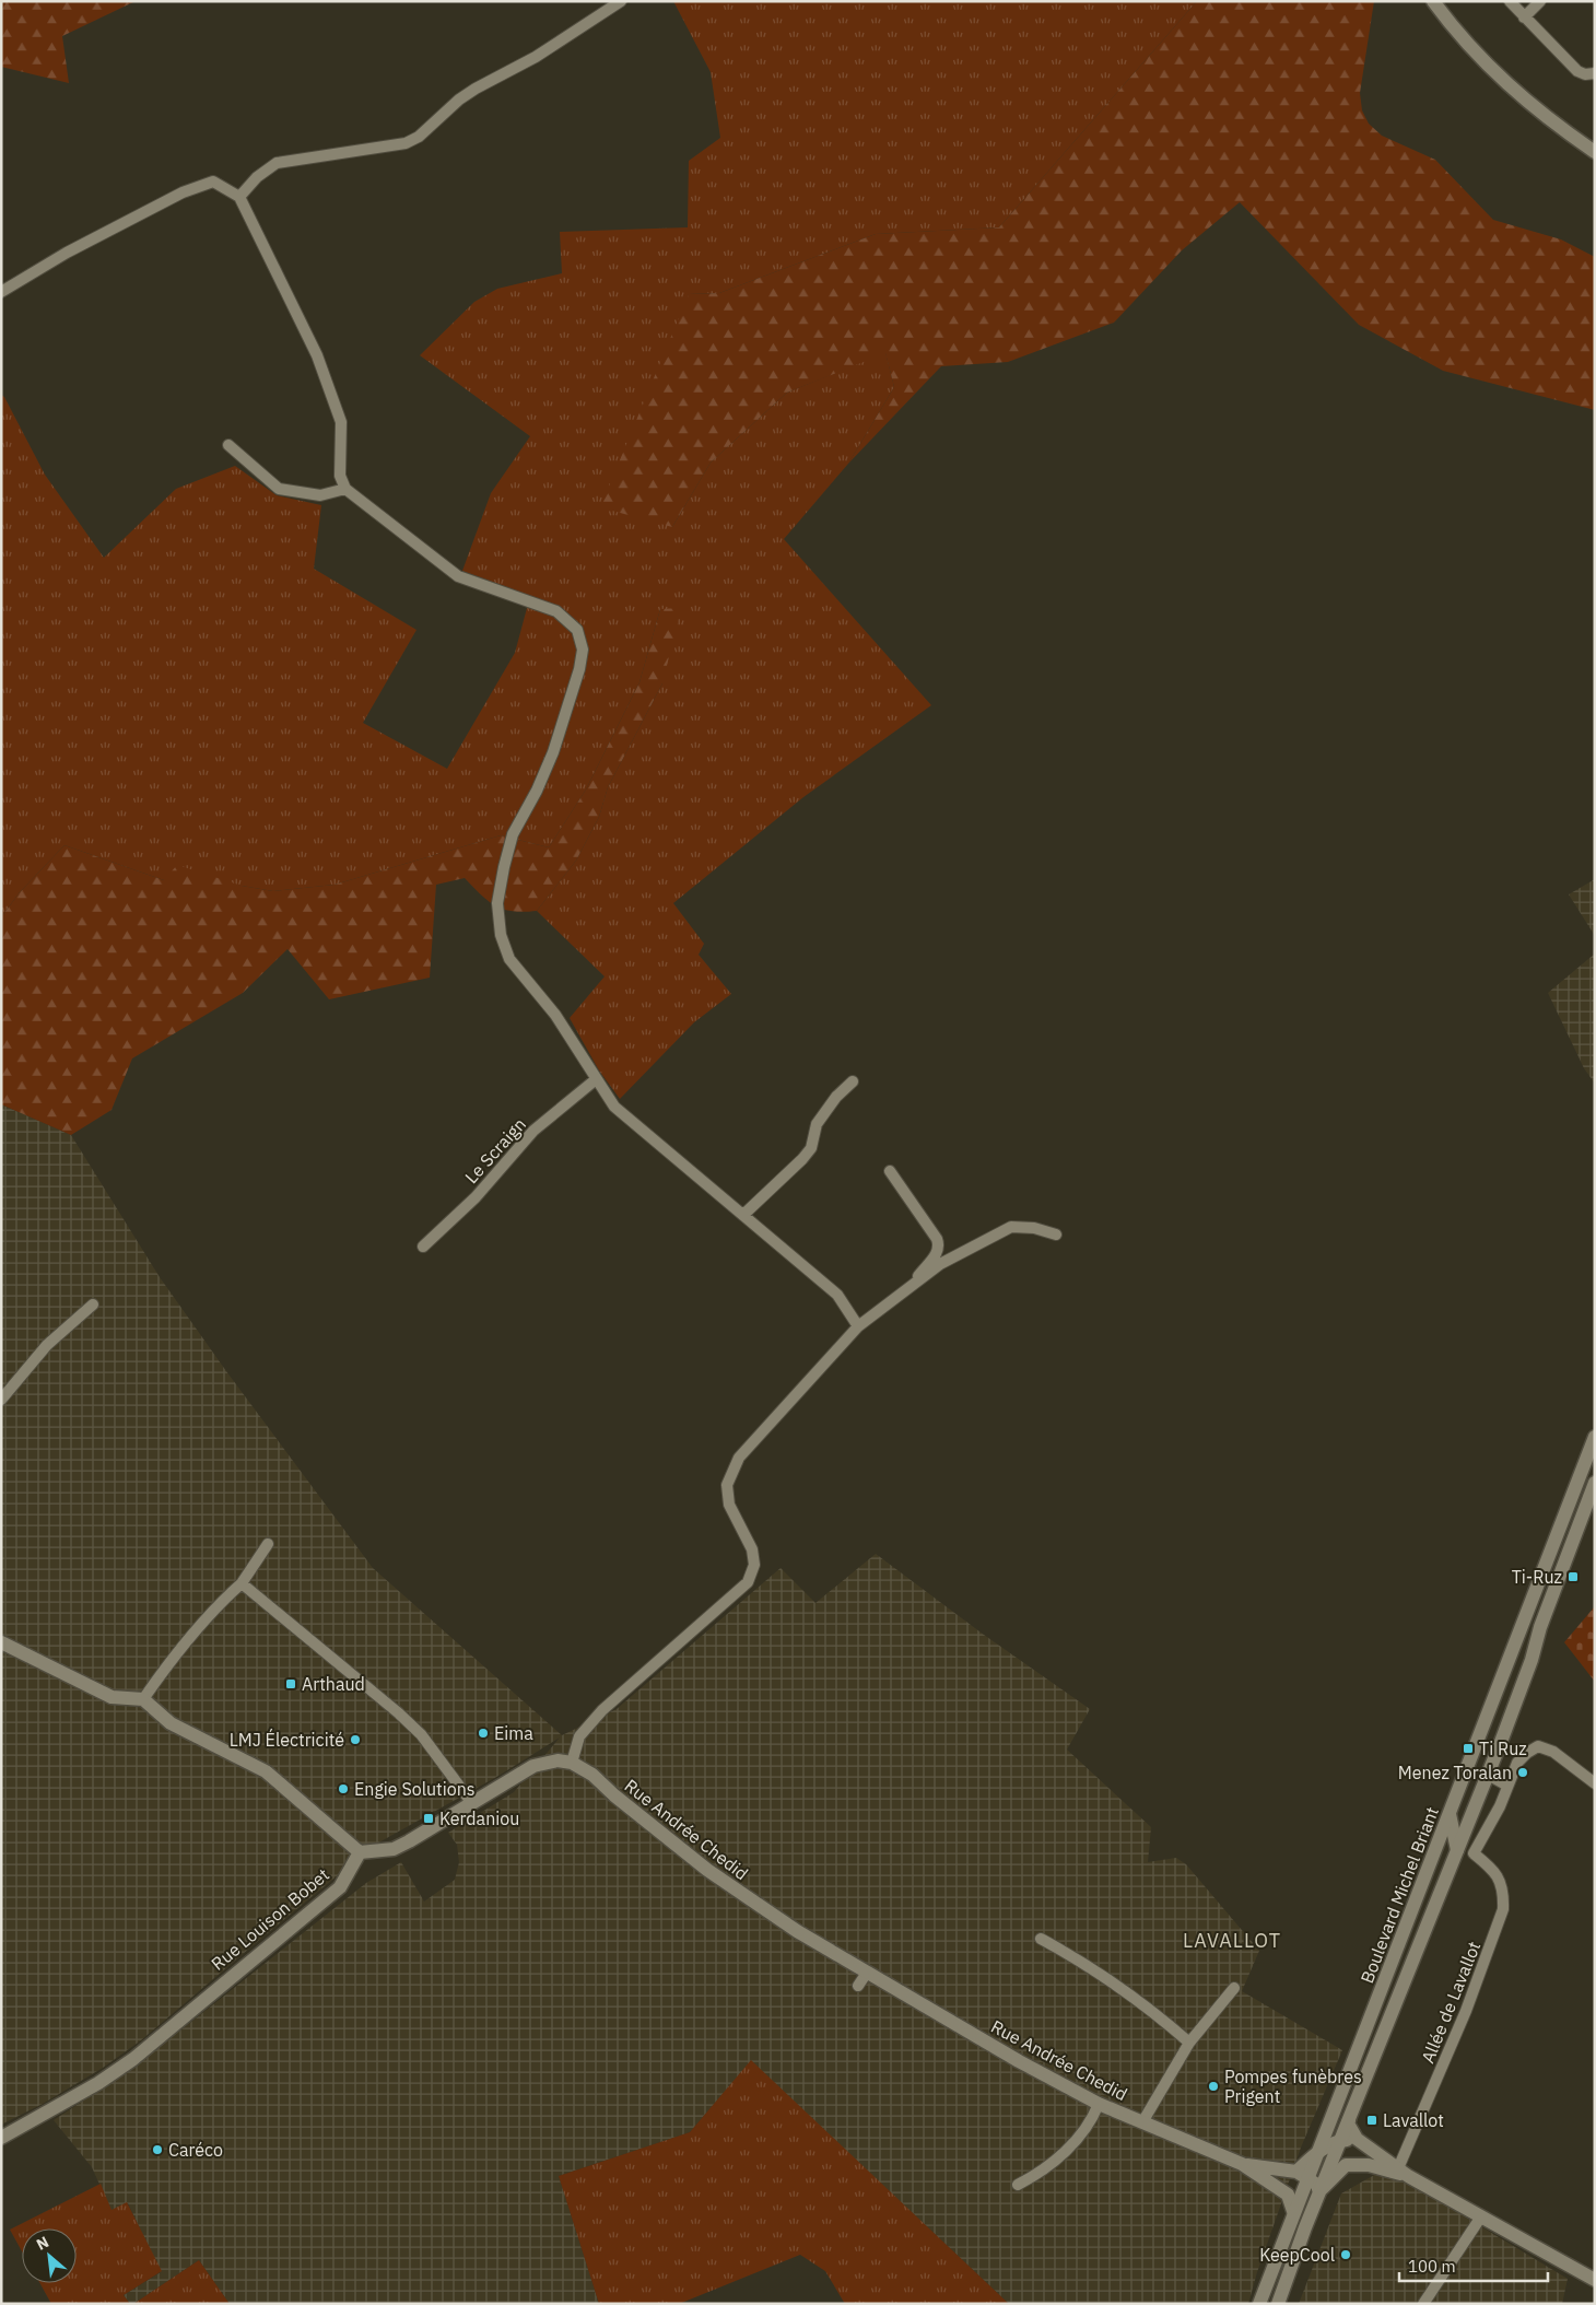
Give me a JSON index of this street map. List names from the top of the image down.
{
  "streets": {
    "street": [
      "Le Scraign",
      "Rue Andrée Chedid",
      "Boulevard Michel Briant",
      "Rue Louison Bobet",
      "Allée de Lavallot"
    ]
  },
  "crossings": [
    ["Rue Andrée Chedid", "Boulevard Michel Briant"]
  ],
  "districts": ["LAVALLOT"],
  "places": {
    "transit": [
      "Ti-Ruz",
      "Arthaud",
      "Ti Ruz",
      "Kerdaniou",
      "Lavallot"
    ],
    "other": [
      "Eima",
      "LMJ Électricité",
      "Menez Toralan",
      "Engie Solutions",
      "Pompes funèbres Prigent",
      "Caréco",
      "KeepCool"
    ]
  },
  "scale_bar": "100 m",
  "north": "top left"
}
